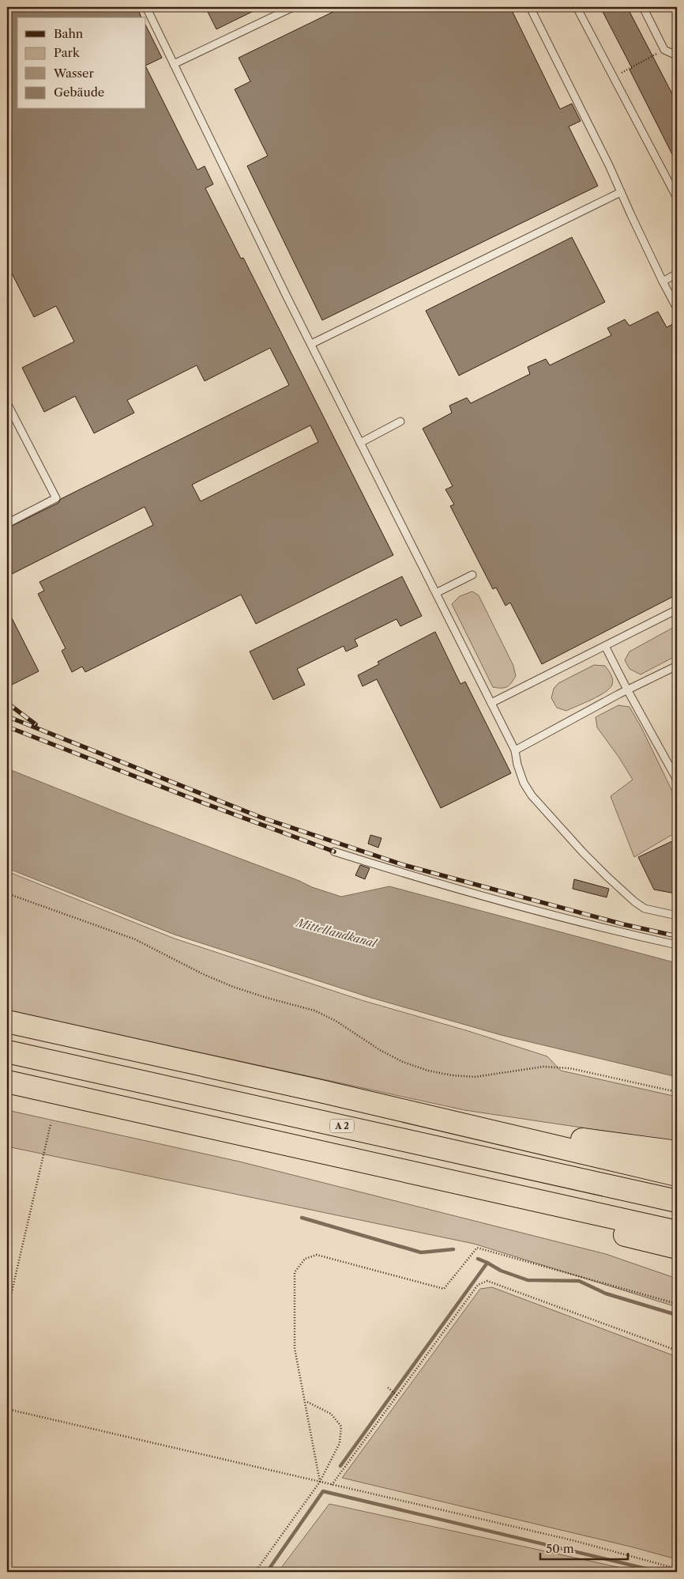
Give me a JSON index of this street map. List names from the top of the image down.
{
  "streets": {
    "highway": ["A 2"]
  },
  "water": ["Mittellandkanal"],
  "legend": [
    "Bahn",
    "Park",
    "Wasser",
    "Gebäude"
  ],
  "scale_bar": "50 m"
}
